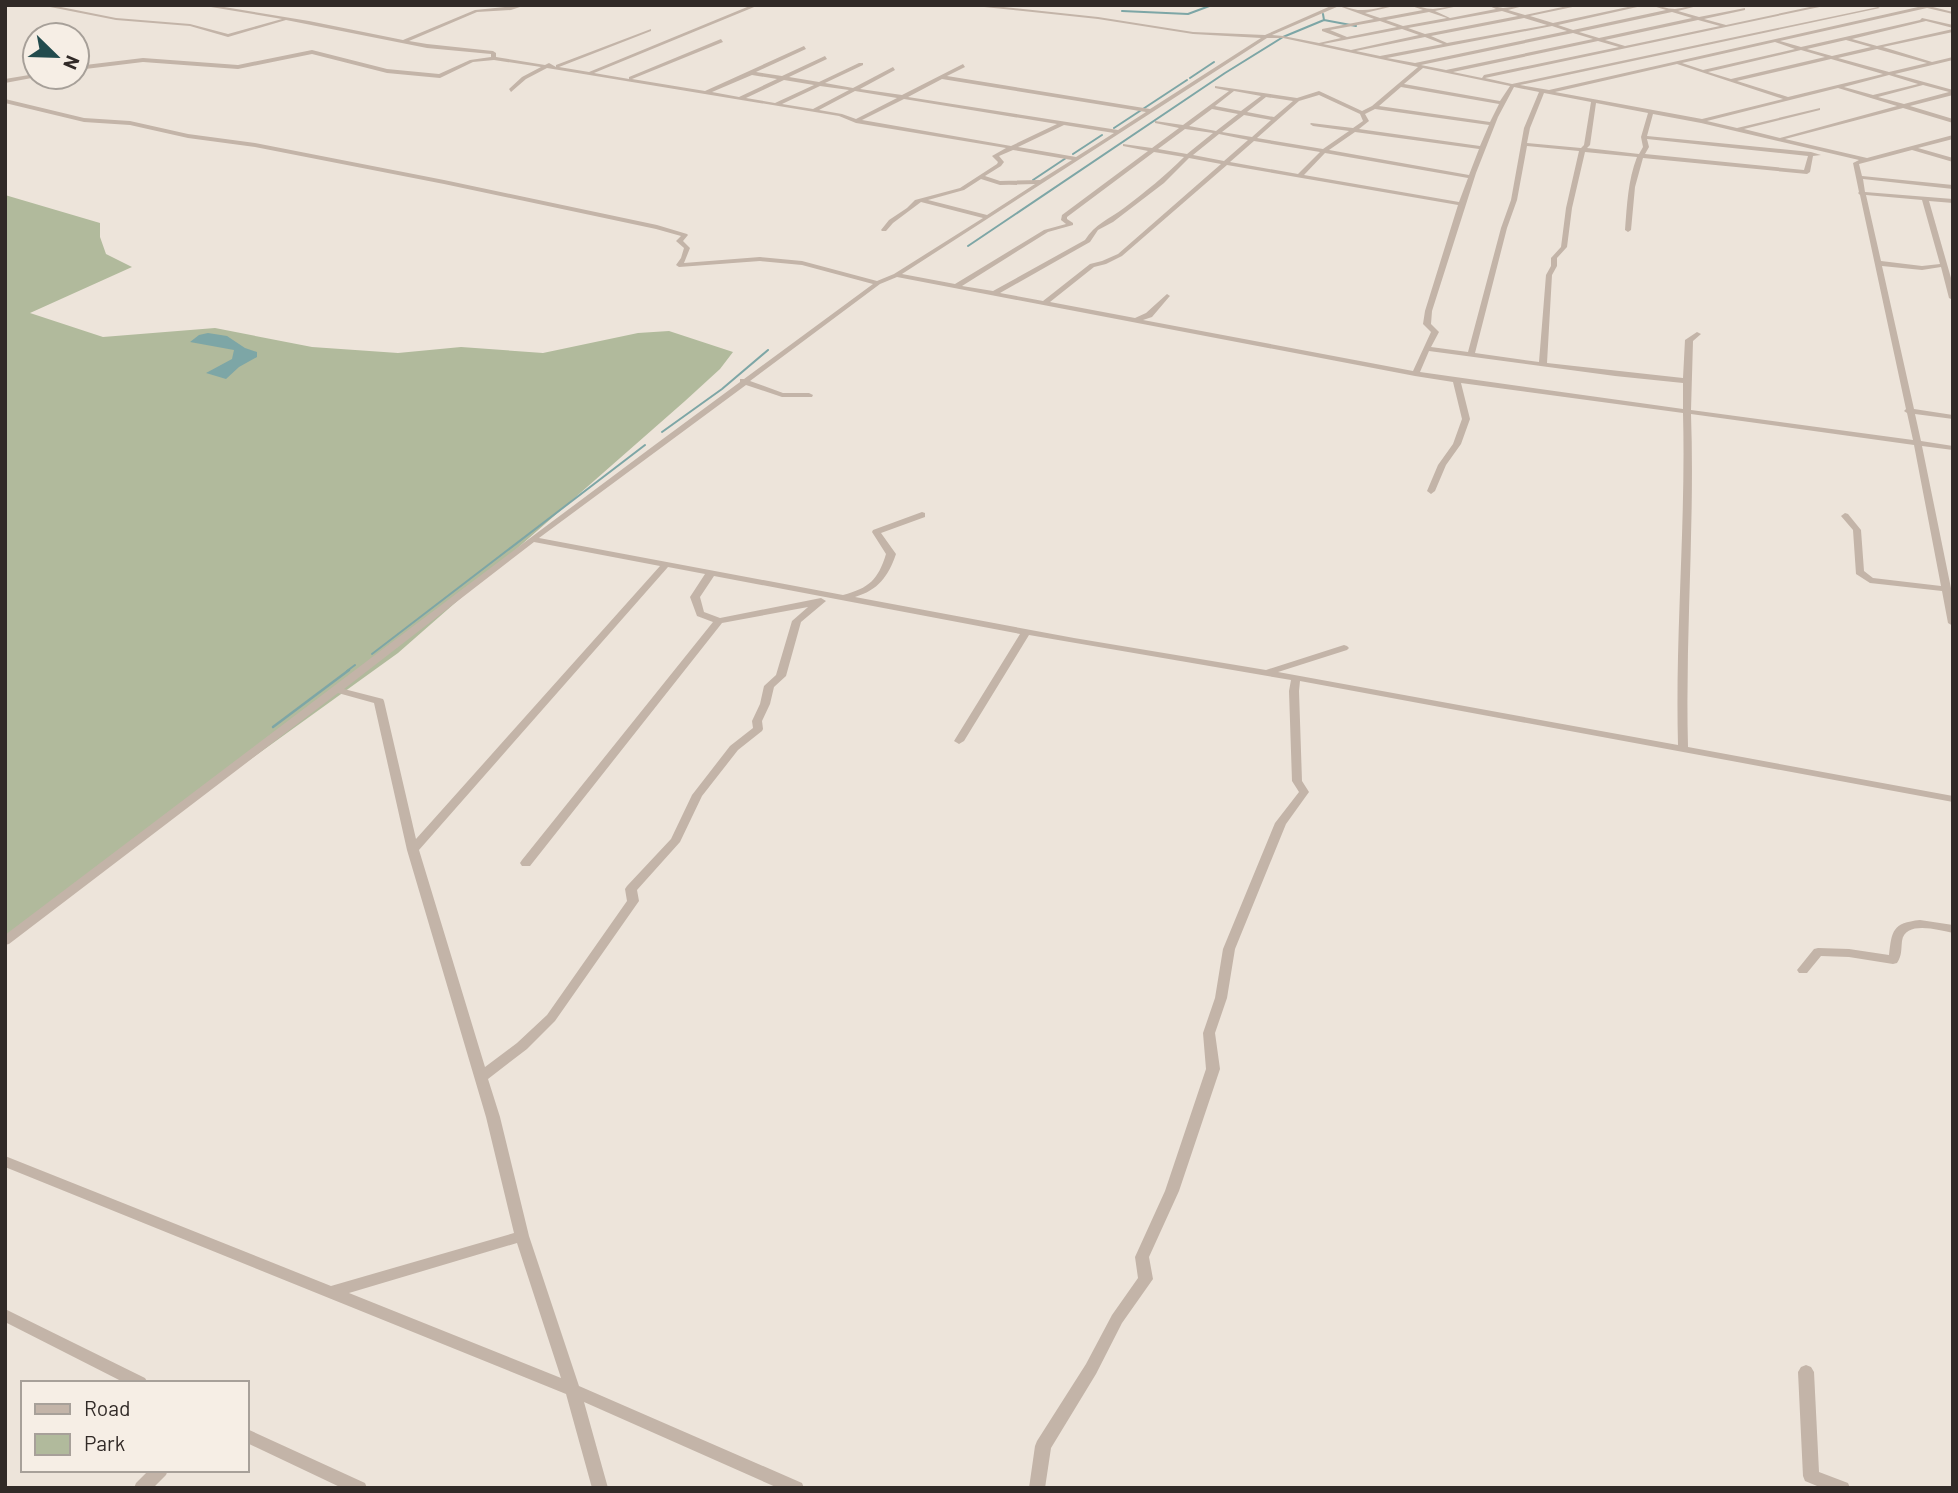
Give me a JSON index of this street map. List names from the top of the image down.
{
  "legend": ["Road", "Park"],
  "north": "bottom right"
}
